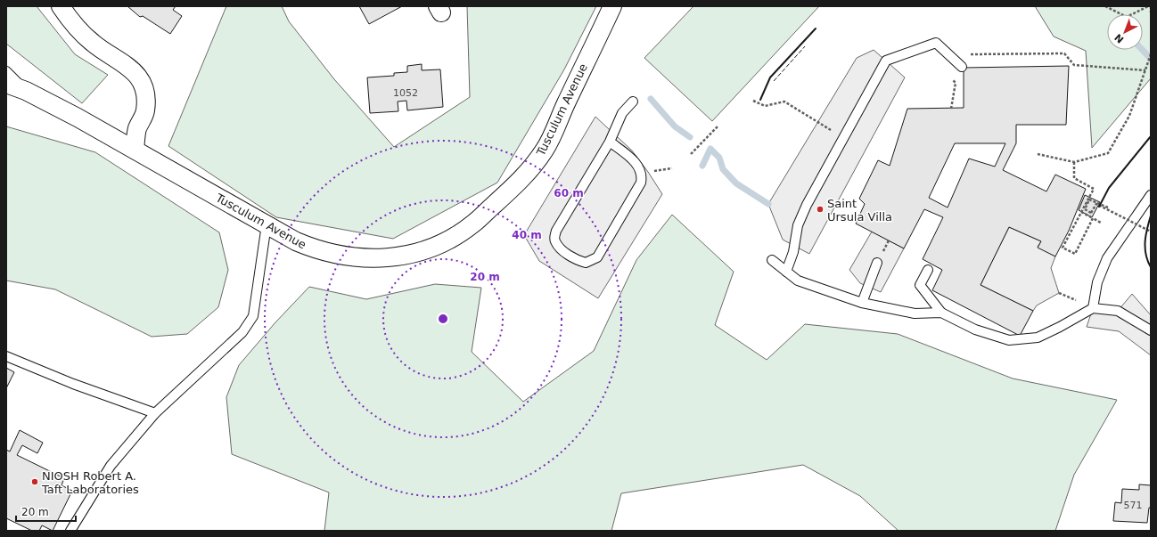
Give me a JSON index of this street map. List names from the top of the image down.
{
  "streets": {
    "street": ["Tusculum Avenue"]
  },
  "places": ["Saint Ursula Villa", "NIOSH Robert A. Taft Laboratories"],
  "house_numbers": ["1052", "571"],
  "scale_bar": "20 m",
  "north": "bottom left",
  "rings": ["60 m", "40 m", "20 m"]
}
